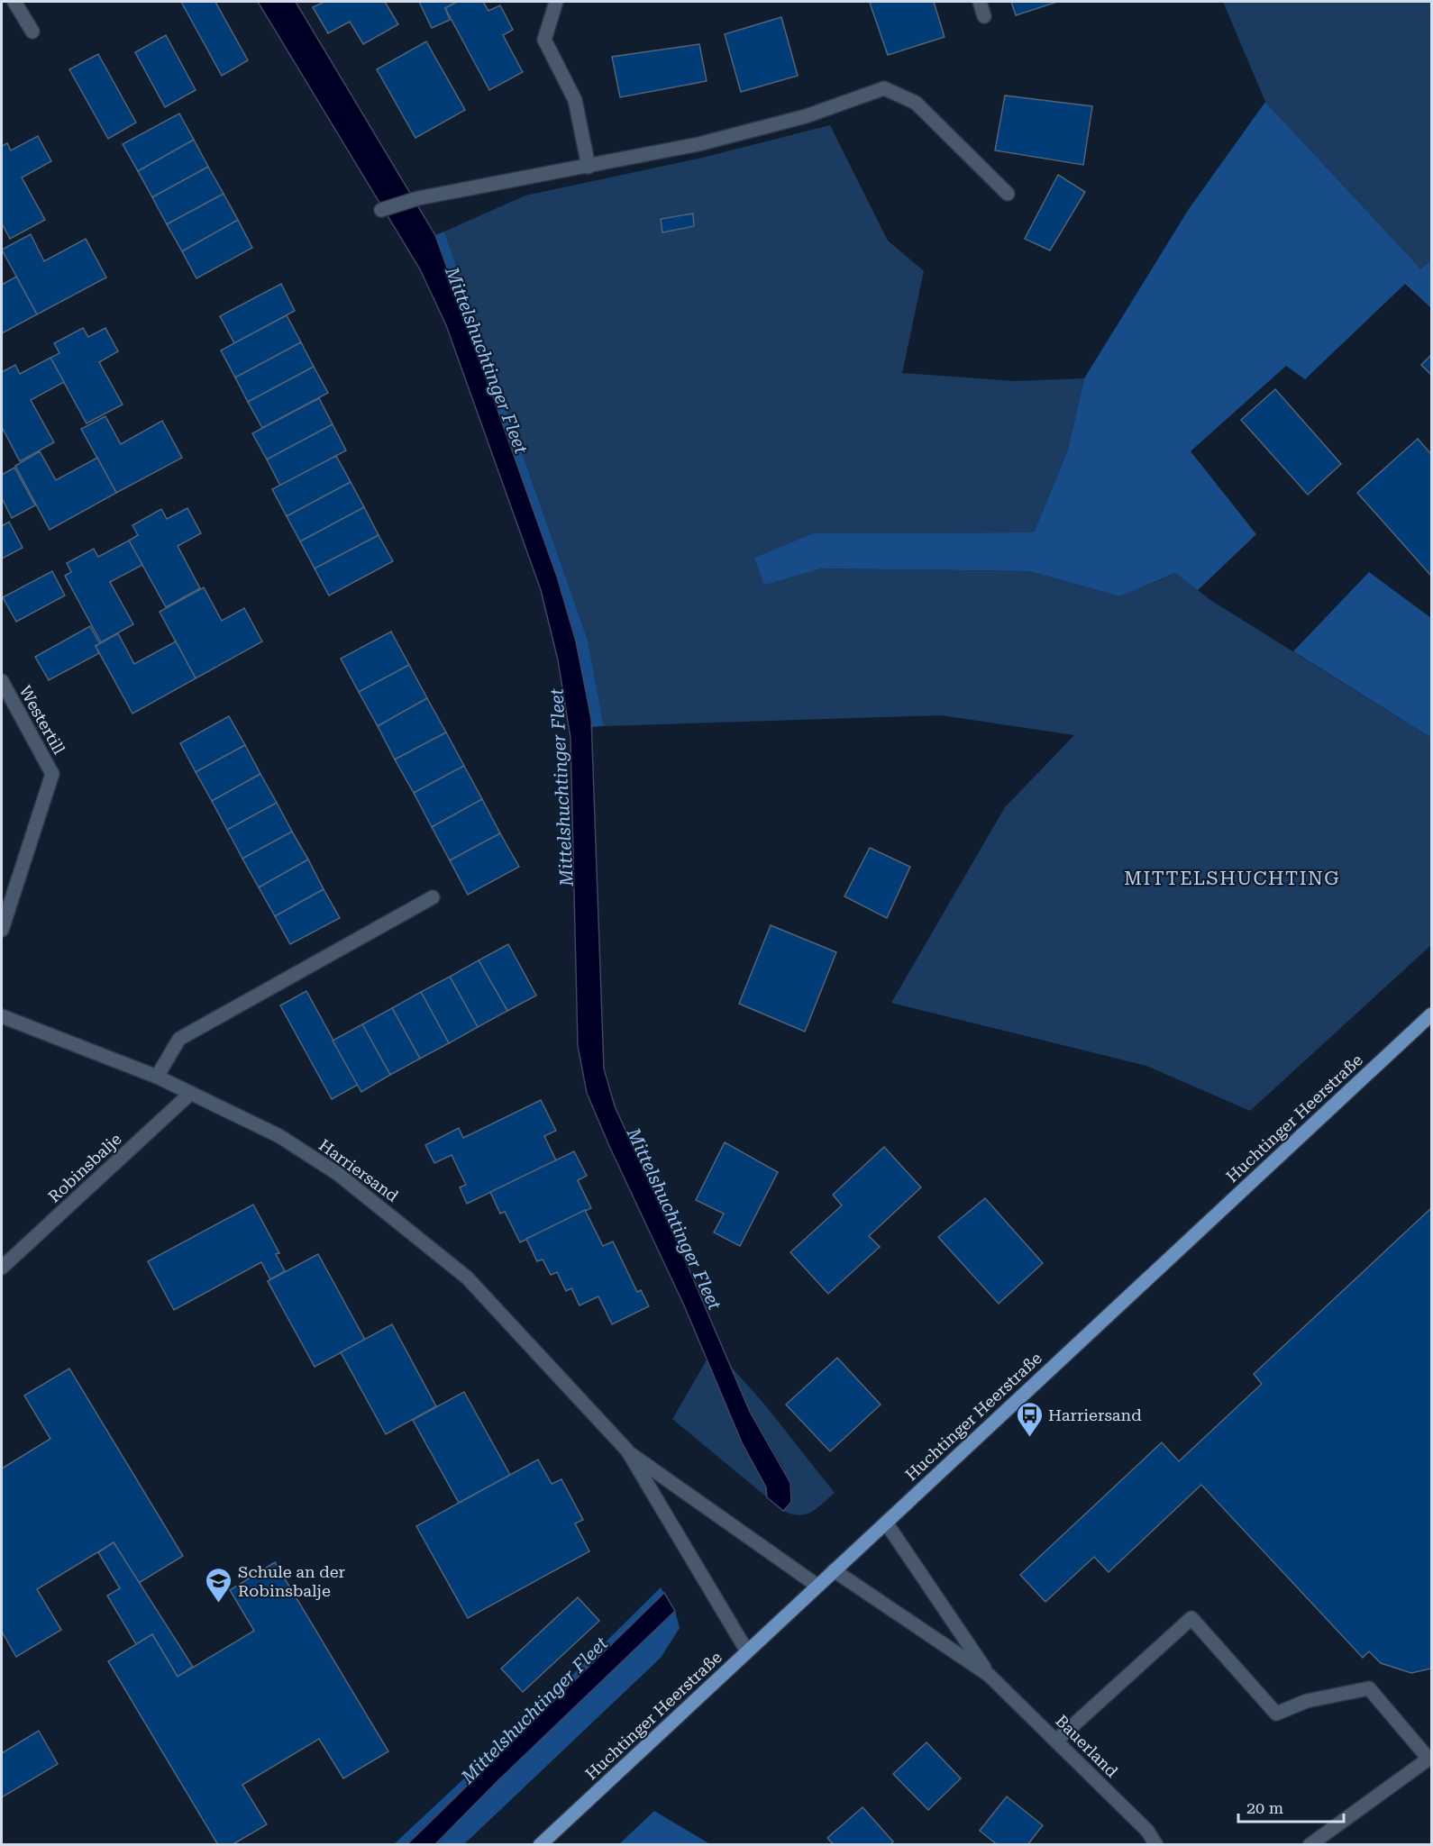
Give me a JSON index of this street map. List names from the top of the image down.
{
  "streets": {
    "main road": ["Huchtinger Heerstraße"],
    "street": [
      "Westertill",
      "Robinsbalje",
      "Harriersand",
      "Bauerland"
    ]
  },
  "crossings": [
    ["Huchtinger Heerstraße", "Harriersand"],
    ["Huchtinger Heerstraße", "Bauerland"],
    ["Robinsbalje", "Harriersand"]
  ],
  "districts": ["MITTELSHUCHTING"],
  "water": ["Mittelshuchtinger Fleet"],
  "places": {
    "bus stop": ["Harriersand"],
    "school or university": ["Schule an der Robinsbalje"]
  },
  "scale_bar": "20 m"
}
